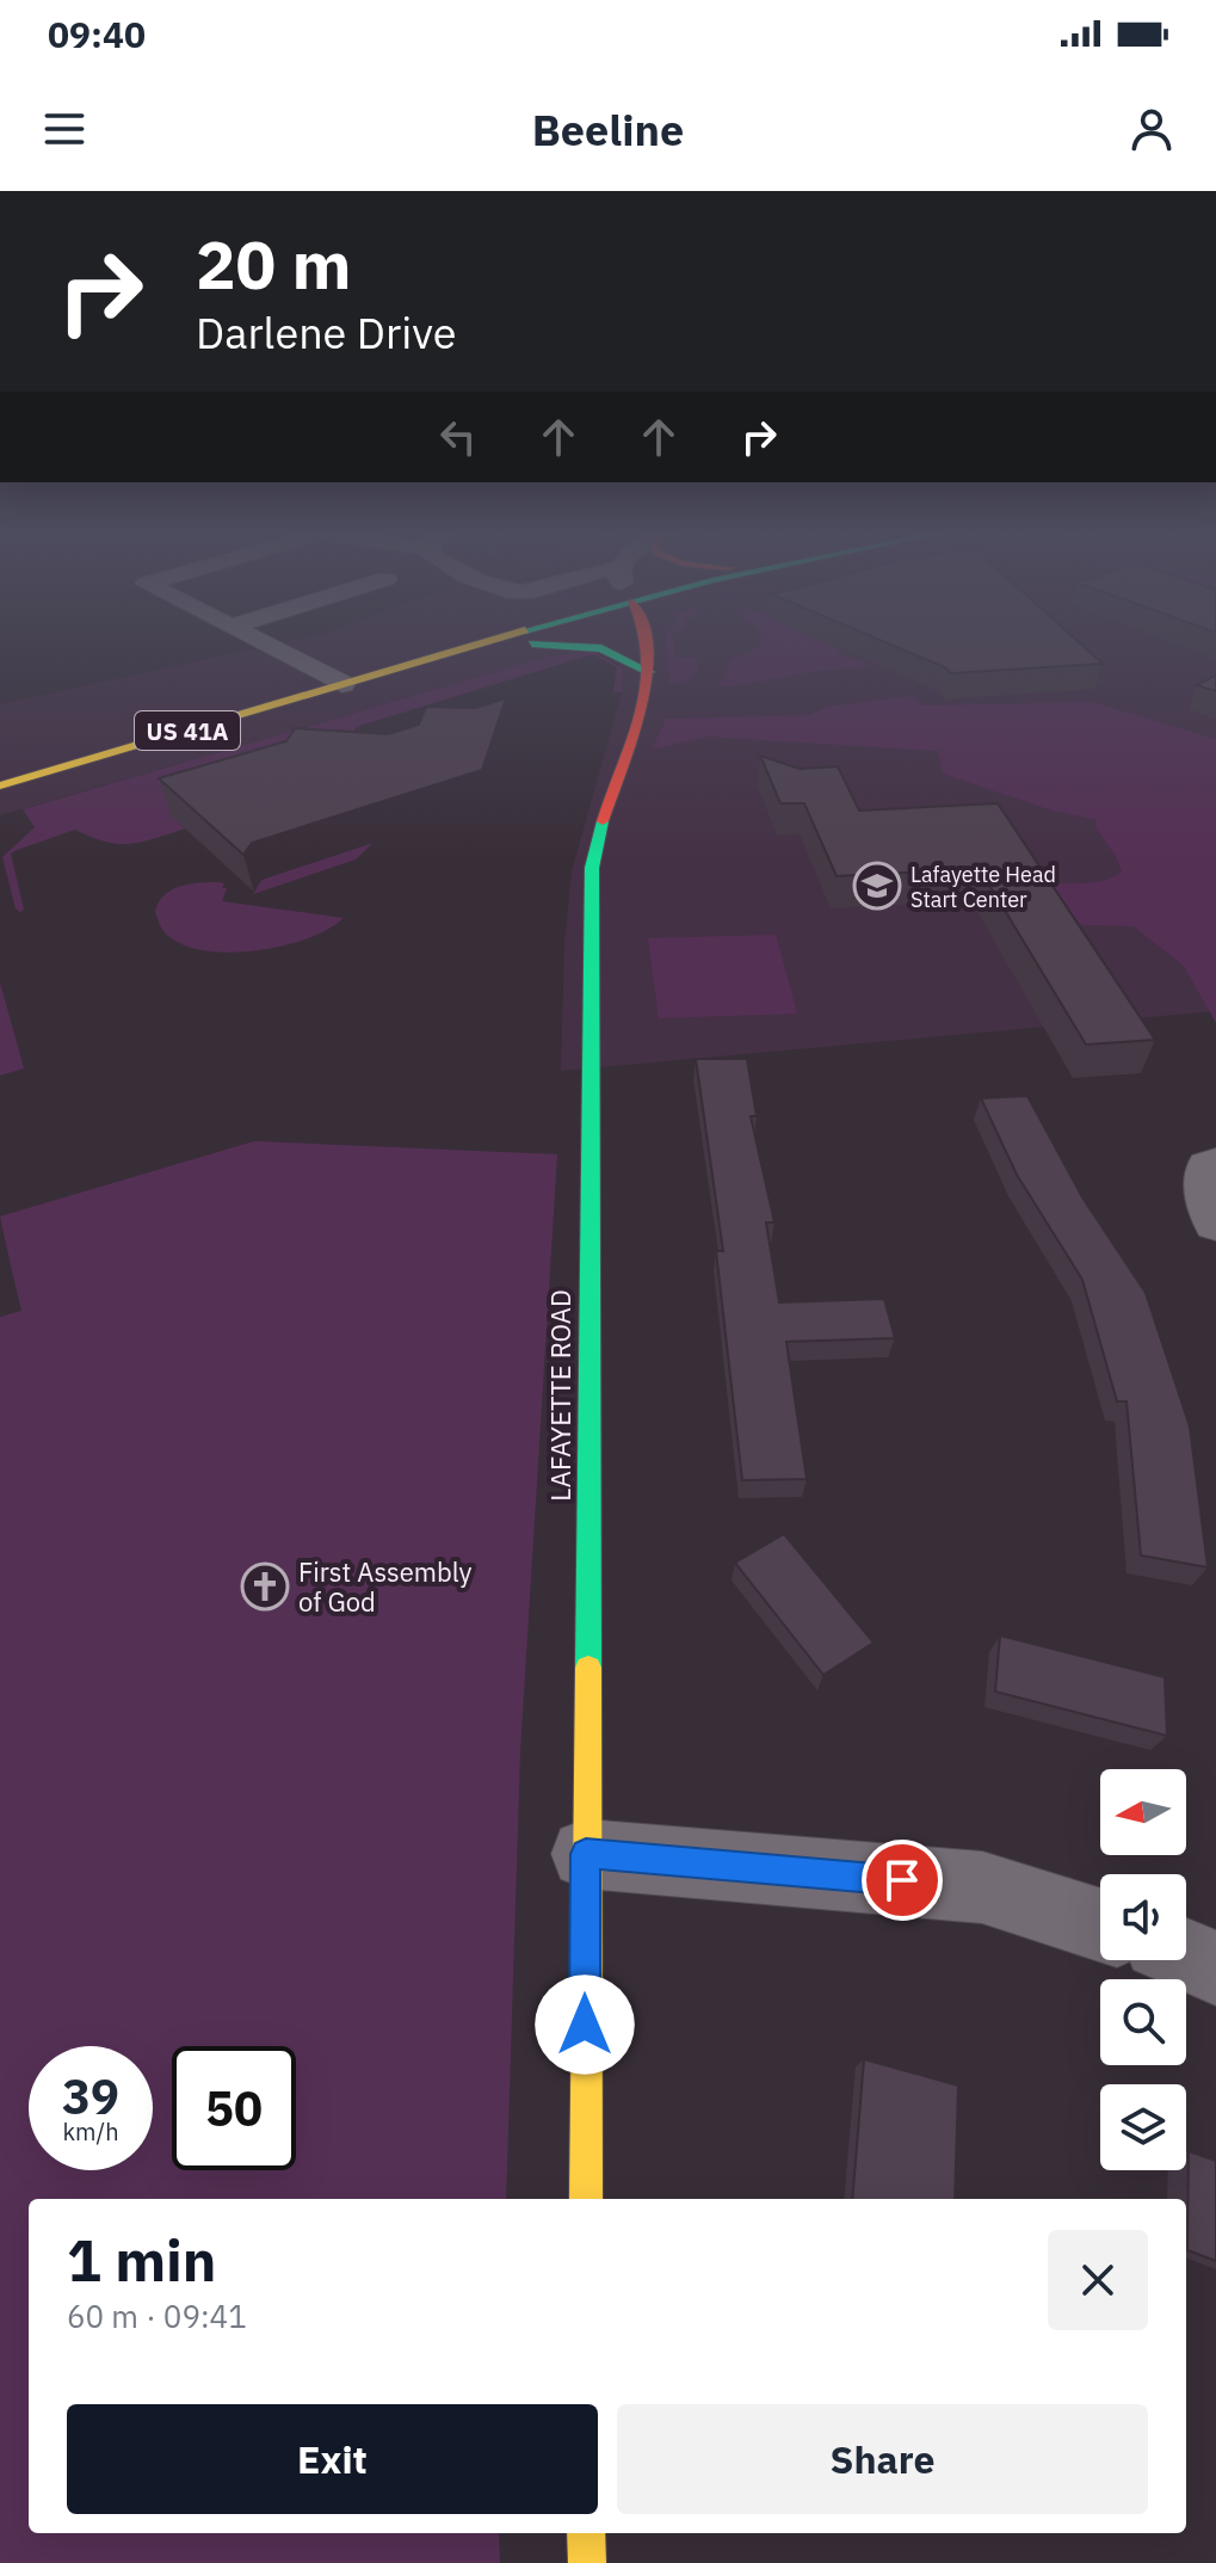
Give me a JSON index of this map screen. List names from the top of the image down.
{
  "streets": {
    "main road": ["US 41A", "LAFAYETTE ROAD"]
  },
  "places": {
    "school or university": ["Lafayette Head Start Center"],
    "church": ["First Assembly of God"]
  },
  "north": "left",
  "page": {
    "status": "09:40",
    "header": "Beeline",
    "turn": ["20 m", "Darlene Drive"],
    "speed": "39 km/h",
    "limit": "50",
    "heading": ["1 min", "60 m · 09:41"],
    "buttons": ["Exit", "Share"]
  }
}
